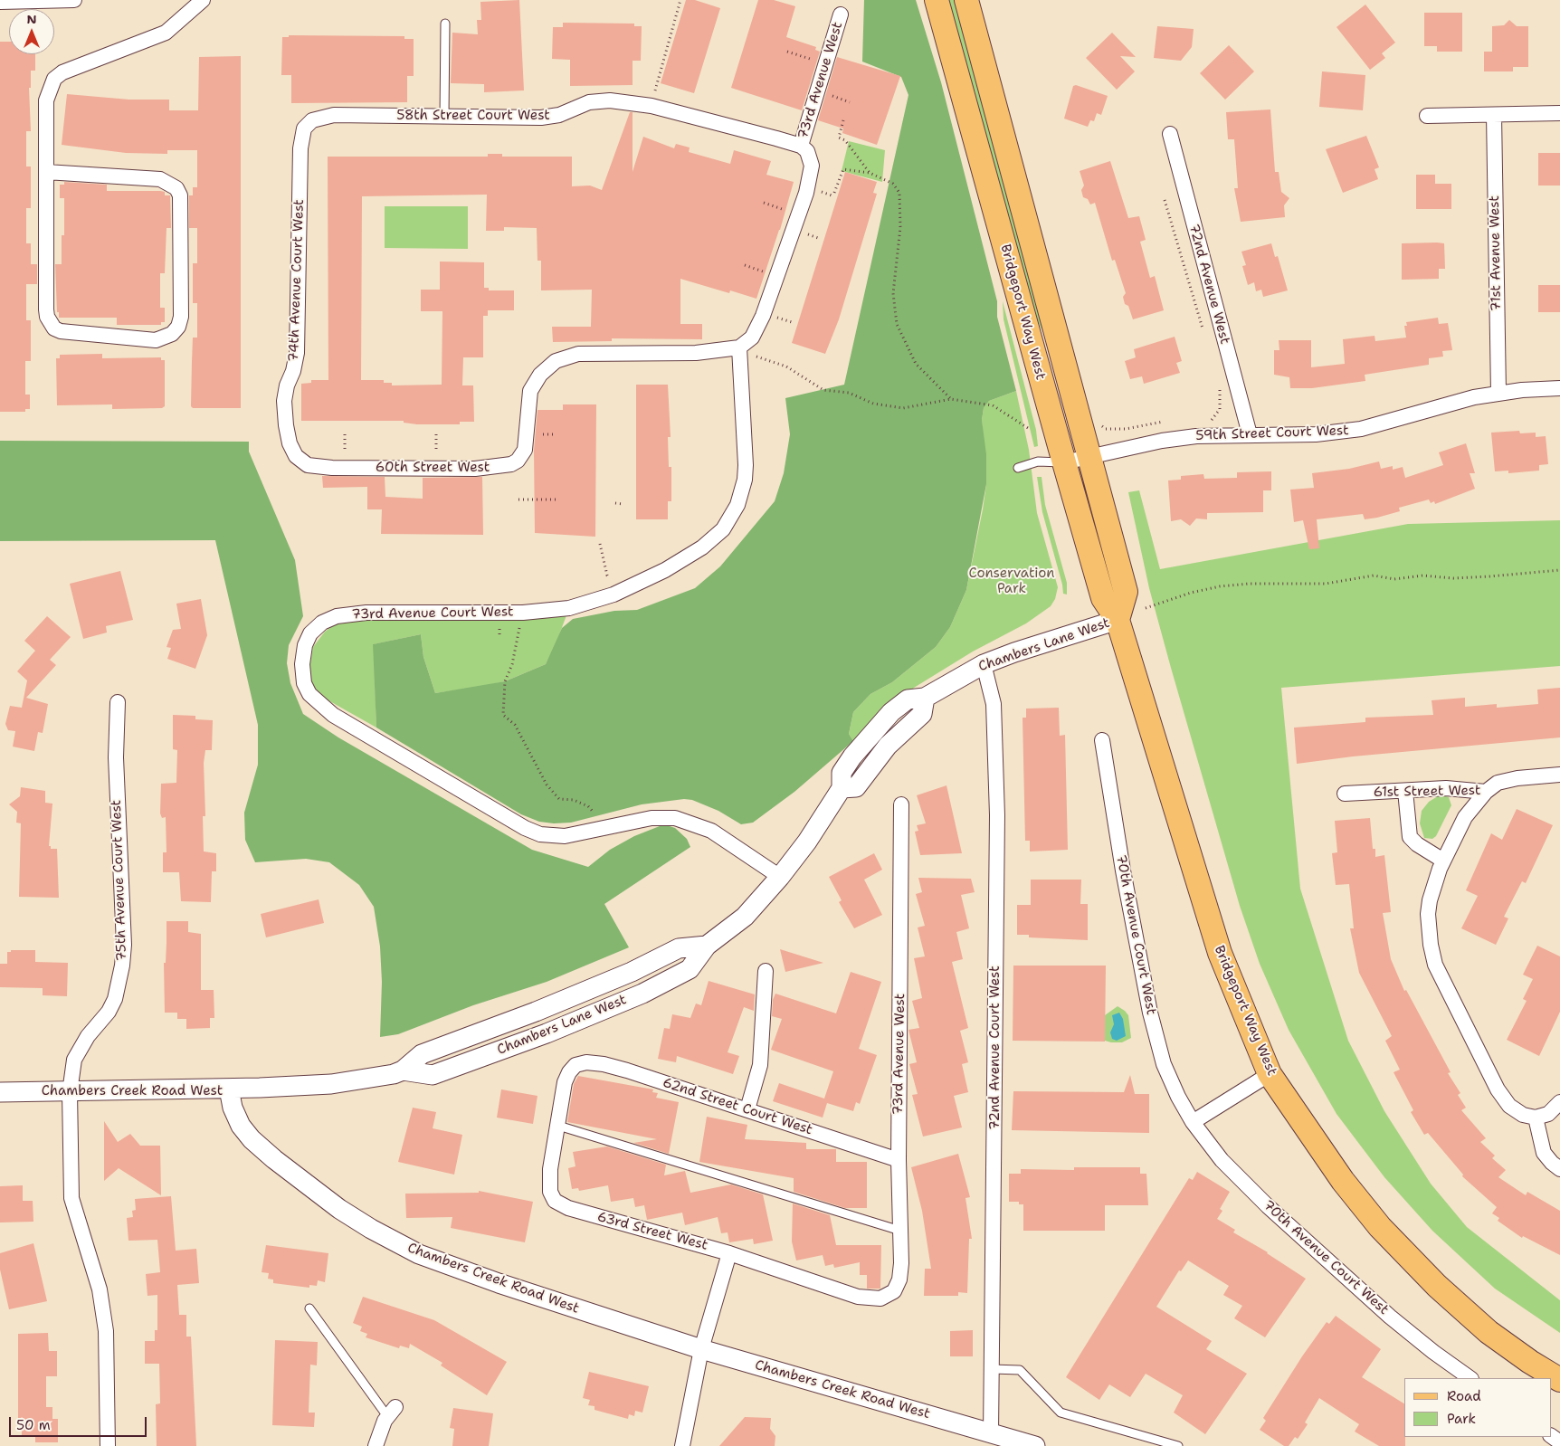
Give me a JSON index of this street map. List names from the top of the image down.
{
  "streets": {
    "main road": ["Bridgeport Way West"],
    "street": [
      "73rd Avenue West",
      "58th Street Court West",
      "71st Avenue West",
      "74th Avenue Court West",
      "72nd Avenue West",
      "59th Street Court West",
      "60th Street West",
      "73rd Avenue Court West",
      "Chambers Lane West",
      "61st Street West",
      "75th Avenue Court West",
      "70th Avenue Court West",
      "72nd Avenue Court West",
      "Chambers Creek Road West",
      "62nd Street Court West",
      "63rd Street West"
    ]
  },
  "crossings": [
    ["73rd Avenue West", "58th Street Court West"],
    ["73rd Avenue West", "62nd Street Court West"],
    ["73rd Avenue West", "63rd Street West"],
    ["58th Street Court West", "74th Avenue Court West"],
    ["71st Avenue West", "59th Street Court West"],
    ["74th Avenue Court West", "60th Street West"],
    ["72nd Avenue West", "59th Street Court West"],
    ["Bridgeport Way West", "59th Street Court West"],
    ["Bridgeport Way West", "Chambers Lane West"],
    ["60th Street West", "73rd Avenue Court West"],
    ["73rd Avenue Court West", "Chambers Lane West"],
    ["Chambers Lane West", "72nd Avenue Court West"],
    ["Chambers Lane West", "Chambers Creek Road West"],
    ["75th Avenue Court West", "Chambers Creek Road West"],
    ["72nd Avenue Court West", "Chambers Creek Road West"],
    ["62nd Street Court West", "63rd Street West"]
  ],
  "parks": ["Conservation Park"],
  "legend": ["Road", "Park"],
  "scale_bar": "50 m",
  "north": "top"
}
